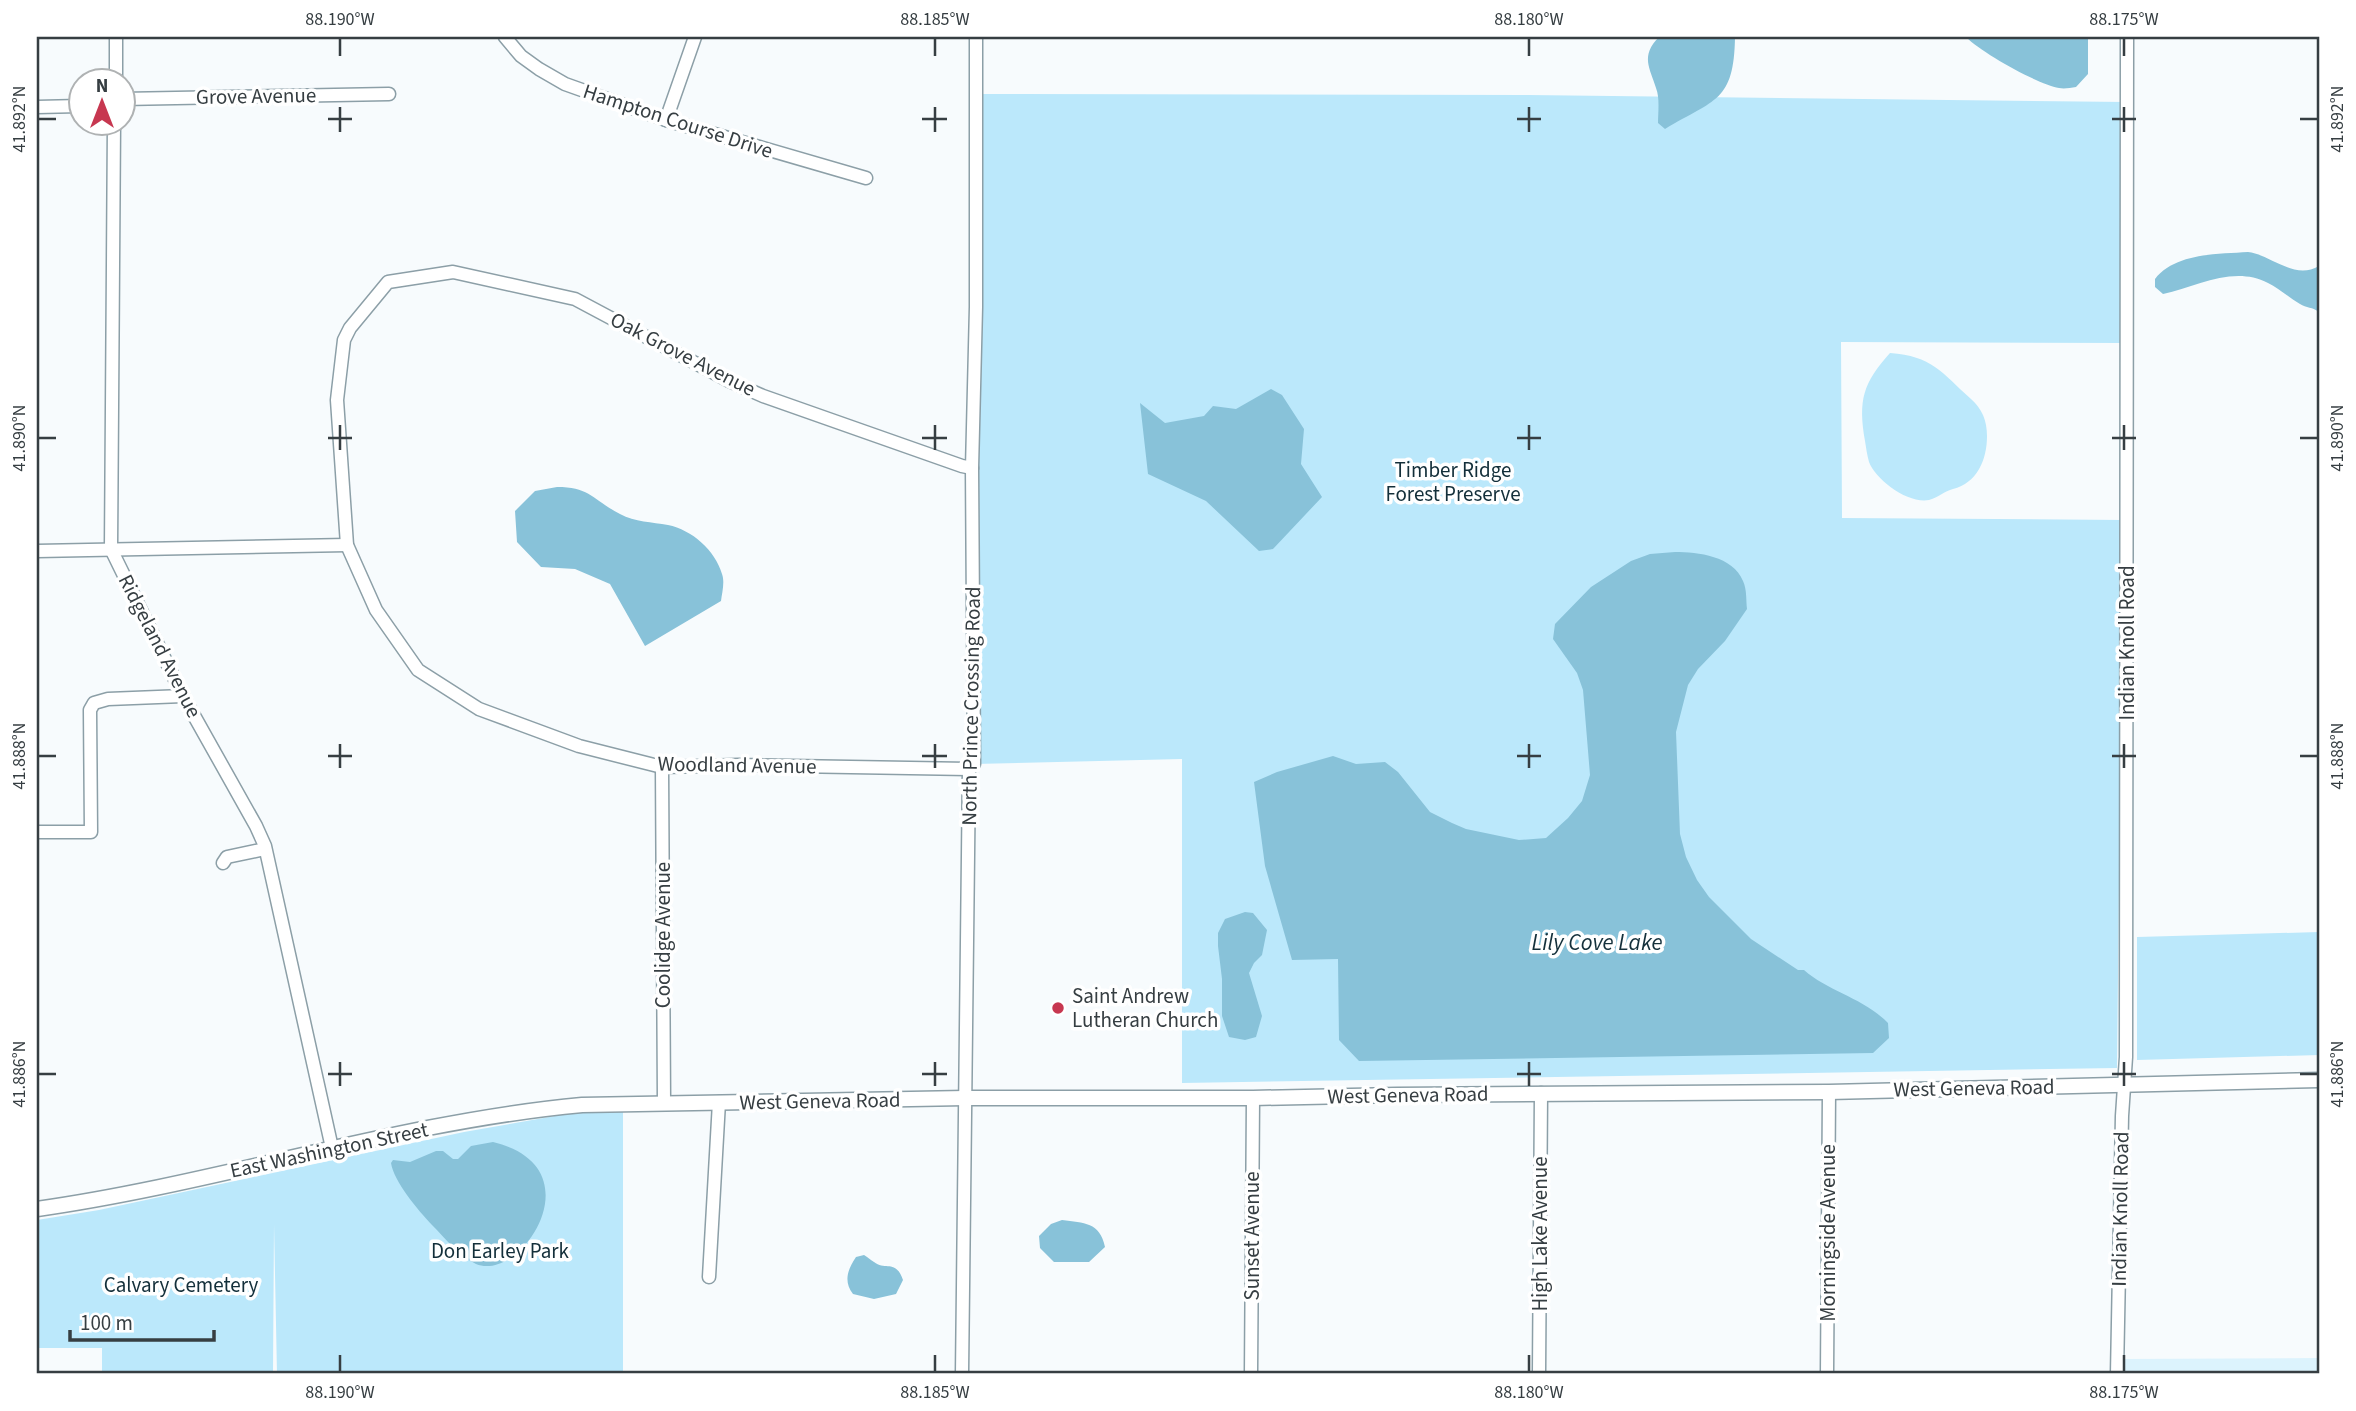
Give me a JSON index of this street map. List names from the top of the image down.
{
  "streets": {
    "main road": ["West Geneva Road", "East Washington Street"],
    "street": [
      "Grove Avenue",
      "Hampton Course Drive",
      "Oak Grove Avenue",
      "Indian Knoll Road",
      "Ridgeland Avenue",
      "North Prince Crossing Road",
      "Woodland Avenue",
      "Coolidge Avenue",
      "Morningside Avenue",
      "High Lake Avenue",
      "Sunset Avenue"
    ]
  },
  "crossings": [
    ["Oak Grove Avenue", "North Prince Crossing Road"],
    ["Oak Grove Avenue", "Woodland Avenue"],
    ["Indian Knoll Road", "West Geneva Road"],
    ["Ridgeland Avenue", "East Washington Street"],
    ["North Prince Crossing Road", "Woodland Avenue"],
    ["North Prince Crossing Road", "West Geneva Road"],
    ["Woodland Avenue", "Coolidge Avenue"],
    ["Coolidge Avenue", "West Geneva Road"],
    ["West Geneva Road", "East Washington Street"],
    ["West Geneva Road", "Morningside Avenue"],
    ["West Geneva Road", "High Lake Avenue"],
    ["West Geneva Road", "Sunset Avenue"]
  ],
  "water": ["Lily Cove Lake"],
  "parks": ["Timber Ridge Forest Preserve", "Don Earley Park", "Calvary Cemetery"],
  "places": ["Saint Andrew Lutheran Church"],
  "scale_bar": "100 m",
  "north": "top",
  "coordinates": [
    "88.190°W",
    "88.185°W",
    "88.180°W",
    "88.175°W",
    "41.892°N",
    "41.890°N",
    "41.888°N",
    "41.886°N"
  ]
}
